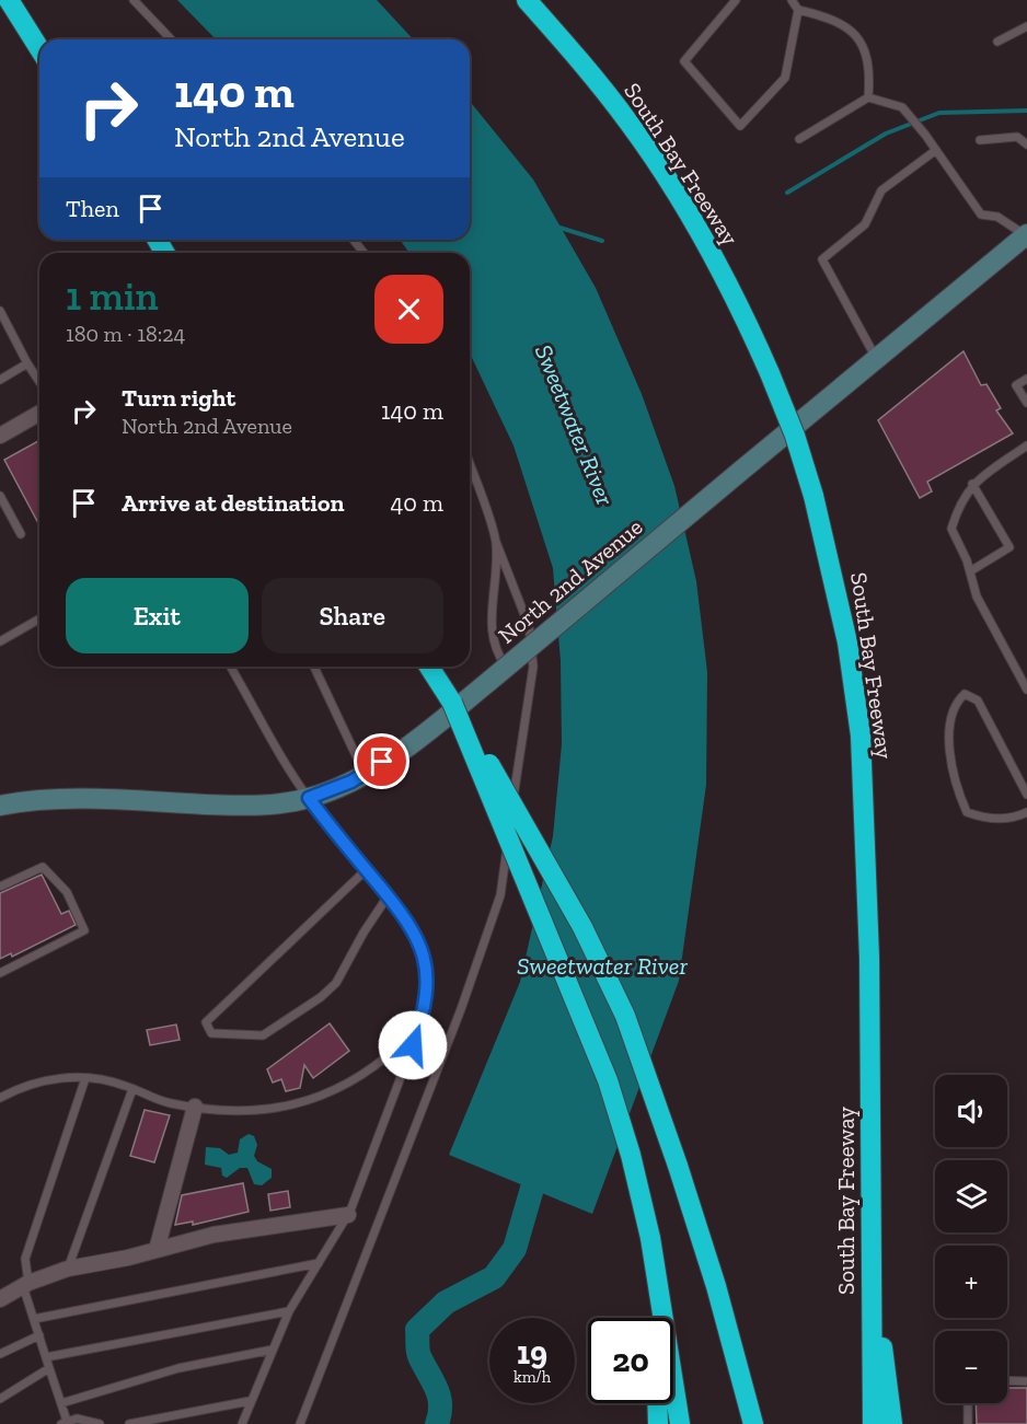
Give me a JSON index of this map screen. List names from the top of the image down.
{
  "streets": {
    "highway": ["South Bay Freeway"],
    "street": ["North 2nd Avenue"]
  },
  "water": ["Sweetwater River"],
  "page": {
    "turn": ["140 m", "North 2nd Avenue"],
    "then": "Then",
    "heading": ["1 min", "180 m · 18:24"],
    "list": [
      {
        "name": "Turn right",
        "note": "North 2nd Avenue",
        "value": "140 m"
      },
      {
        "name": "Arrive at destination",
        "value": "40 m"
      }
    ],
    "buttons": ["Exit", "Share"],
    "map_buttons": ["+", "−"],
    "speed": "19 km/h",
    "limit": "20"
  }
}
